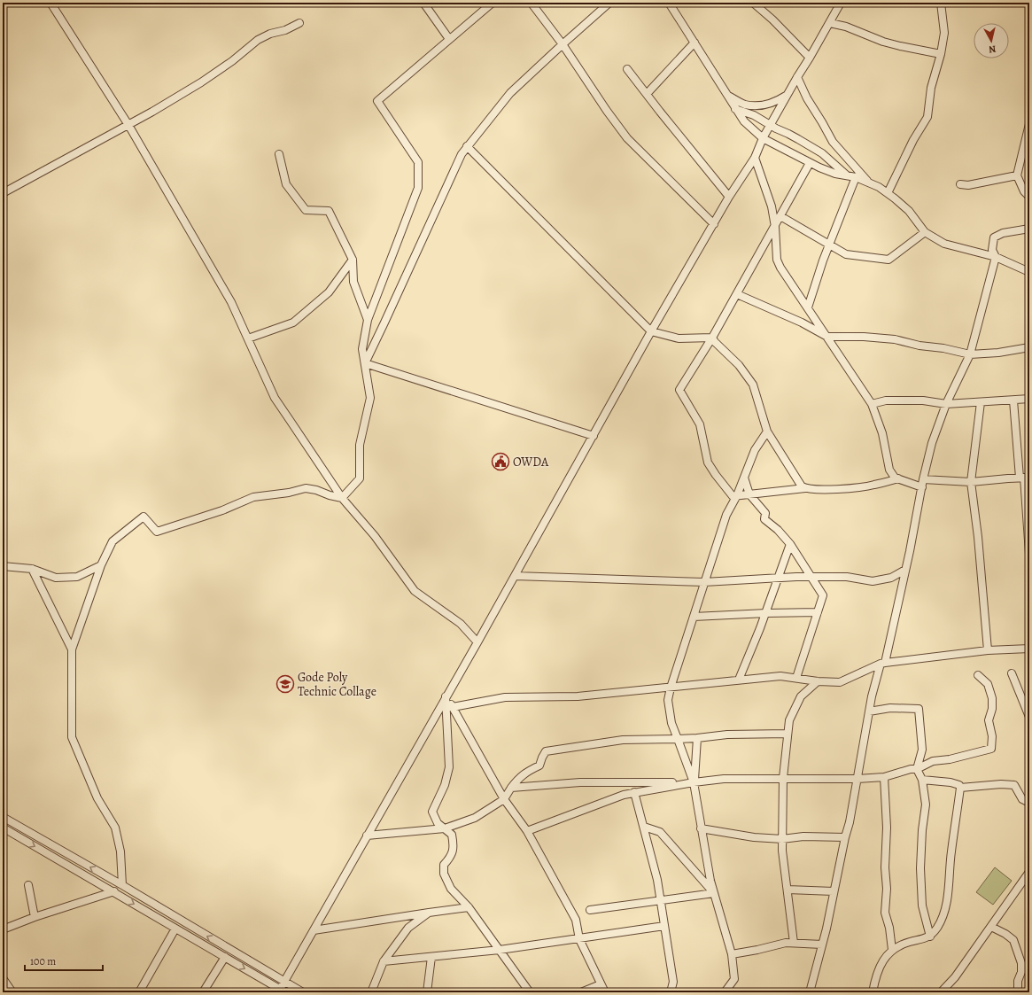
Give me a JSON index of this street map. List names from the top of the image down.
{
  "places": {
    "public building": ["OWDA"],
    "school or university": ["Gode Poly Technic Collage"]
  },
  "scale_bar": "100 m",
  "north": "bottom"
}
